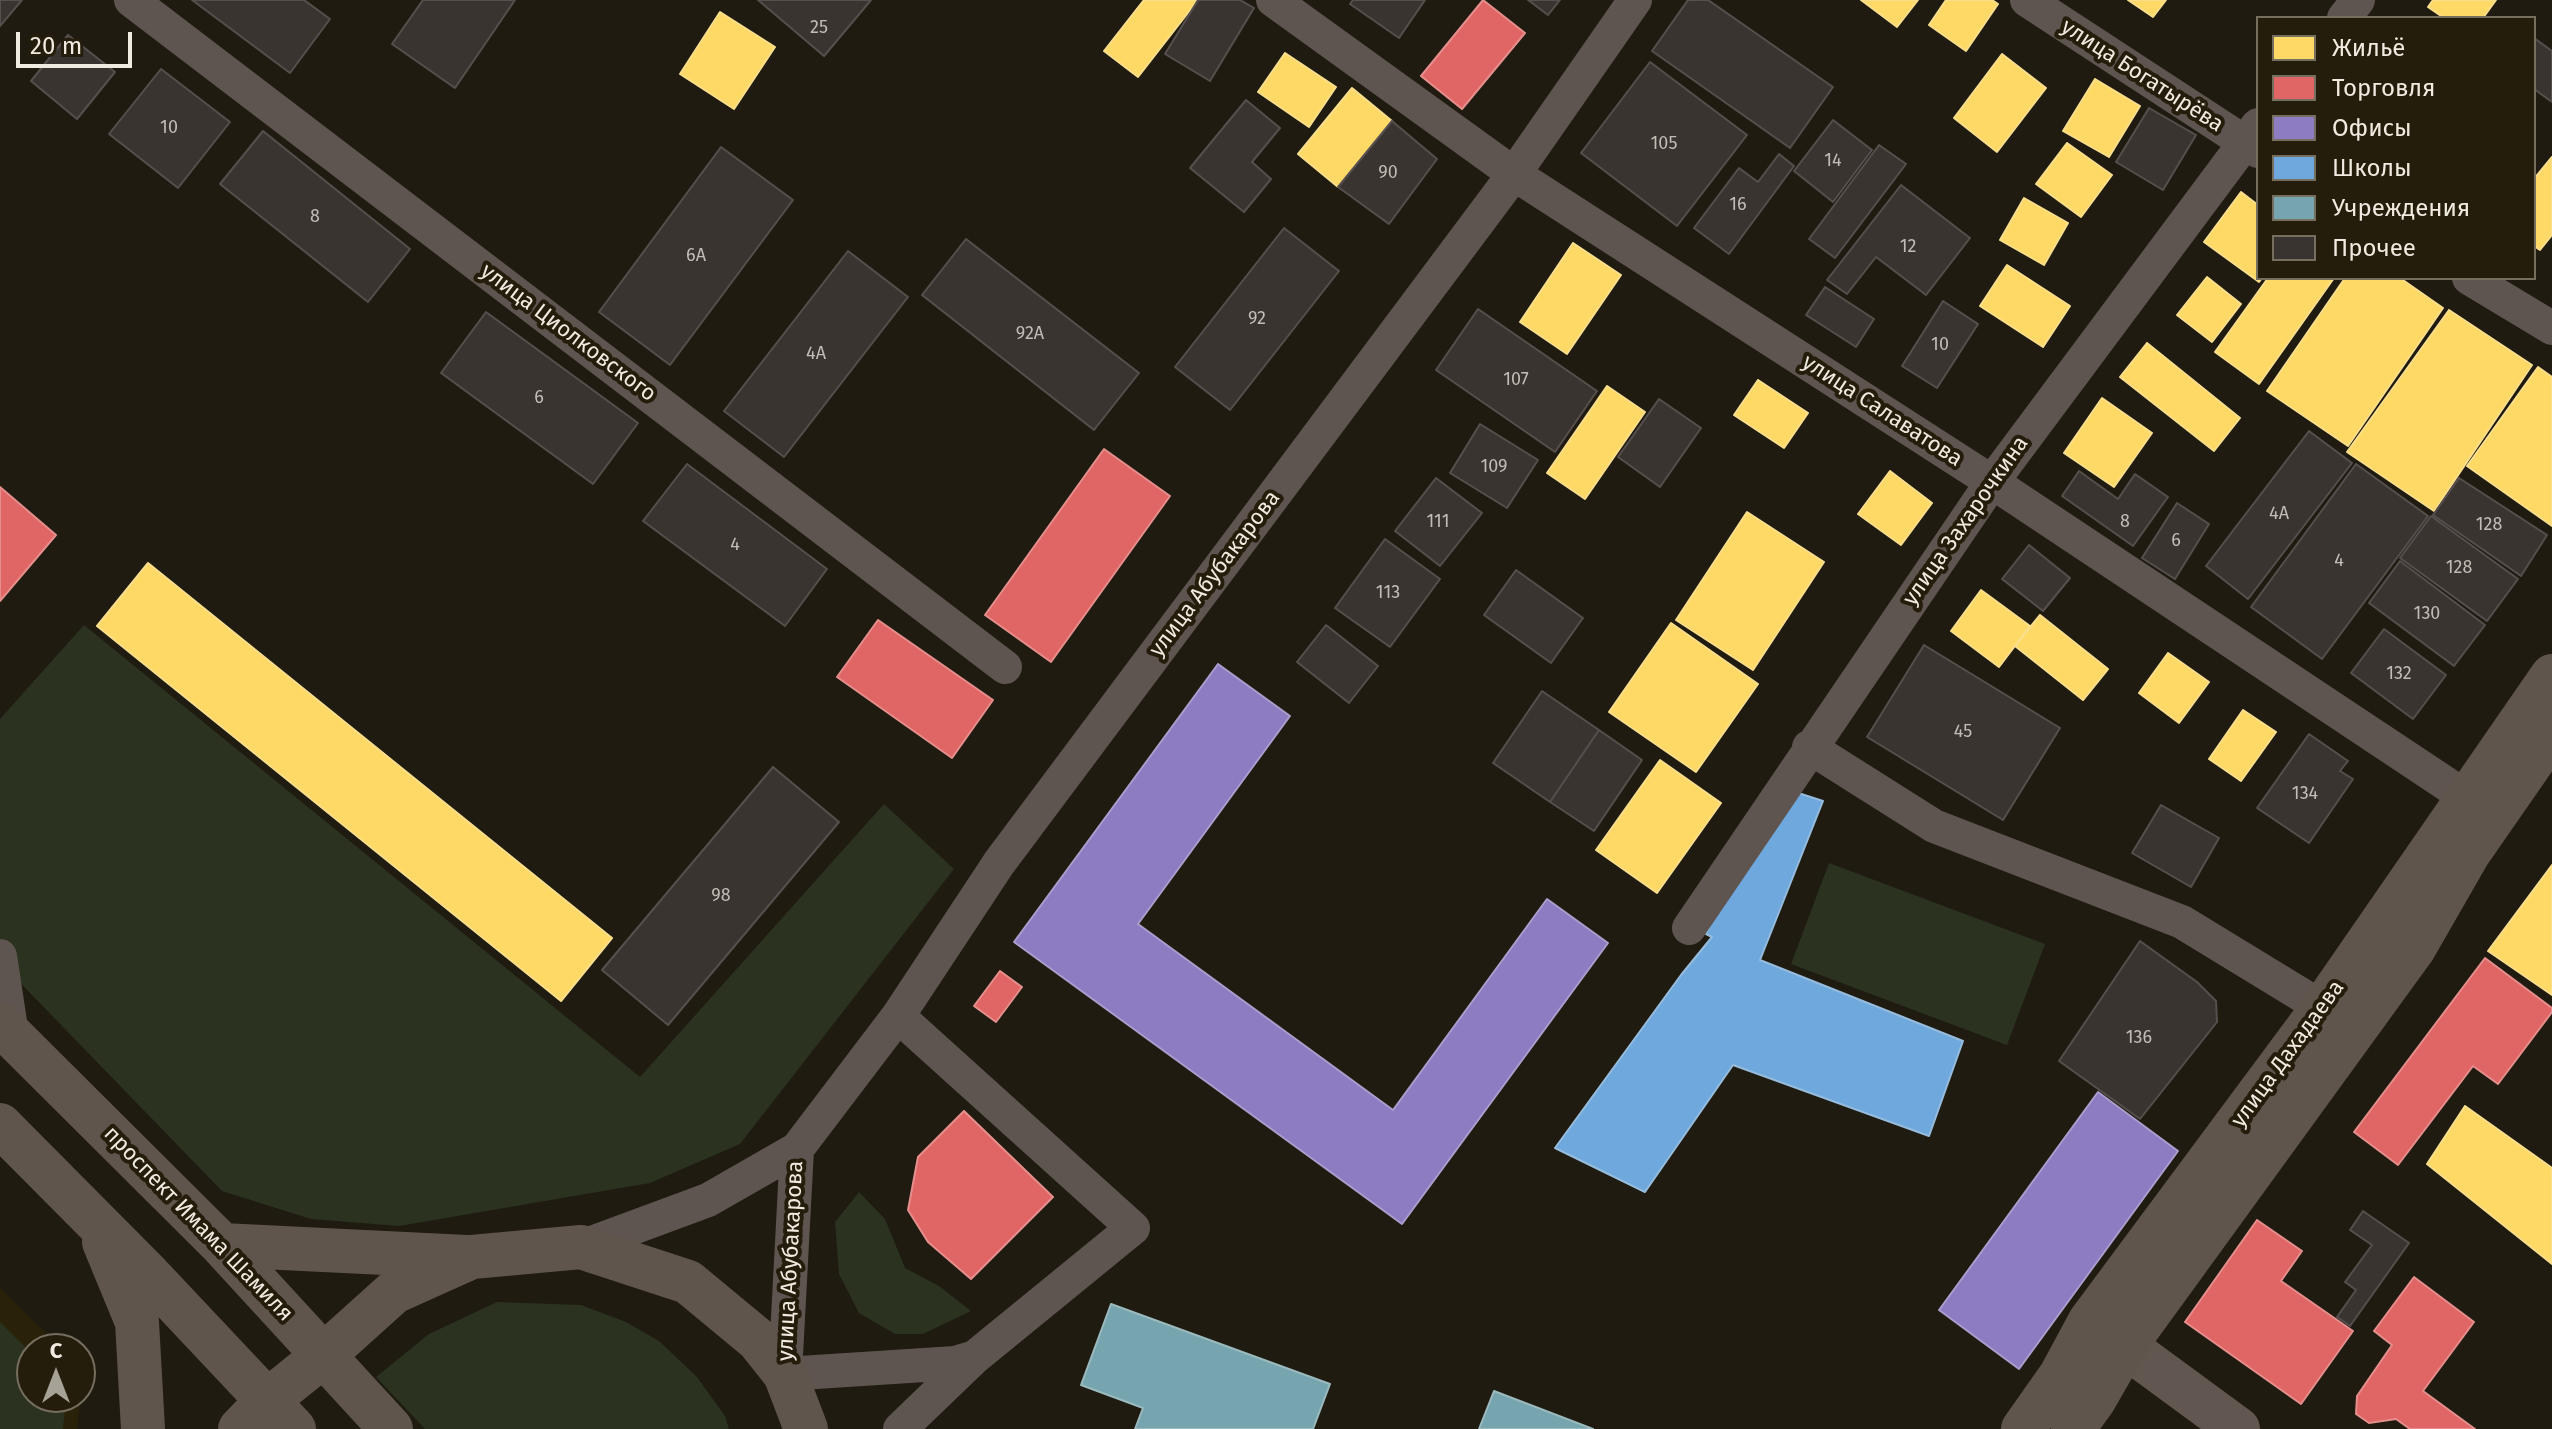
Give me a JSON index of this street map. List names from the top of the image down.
{
  "streets": {
    "main road": ["улица Абубакарова", "улица Дахадаева", "проспект Имама Шамиля"],
    "street": [
      "улица Богатырёва",
      "улица Циолковского",
      "улица Салаватова",
      "улица Захарочкина"
    ]
  },
  "crossings": [
    ["улица Богатырёва", "улица Захарочкина"],
    ["улица Салаватова", "улица Захарочкина"],
    ["улица Салаватова", "улица Абубакарова"],
    ["улица Салаватова", "улица Дахадаева"],
    ["улица Абубакарова", "проспект Имама Шамиля"]
  ],
  "house_numbers": [
    "25",
    "10",
    "105",
    "14",
    "90",
    "16",
    "8",
    "12",
    "6А",
    "92",
    "92А",
    "10",
    "4А",
    "107",
    "6",
    "109",
    "4А",
    "111",
    "8",
    "128",
    "6",
    "4",
    "4",
    "128",
    "113",
    "130",
    "132",
    "45",
    "134",
    "98",
    "136"
  ],
  "legend": [
    "Жильё",
    "Торговля",
    "Офисы",
    "Школы",
    "Учреждения",
    "Прочее"
  ],
  "scale_bar": "20 m",
  "north": "top"
}
